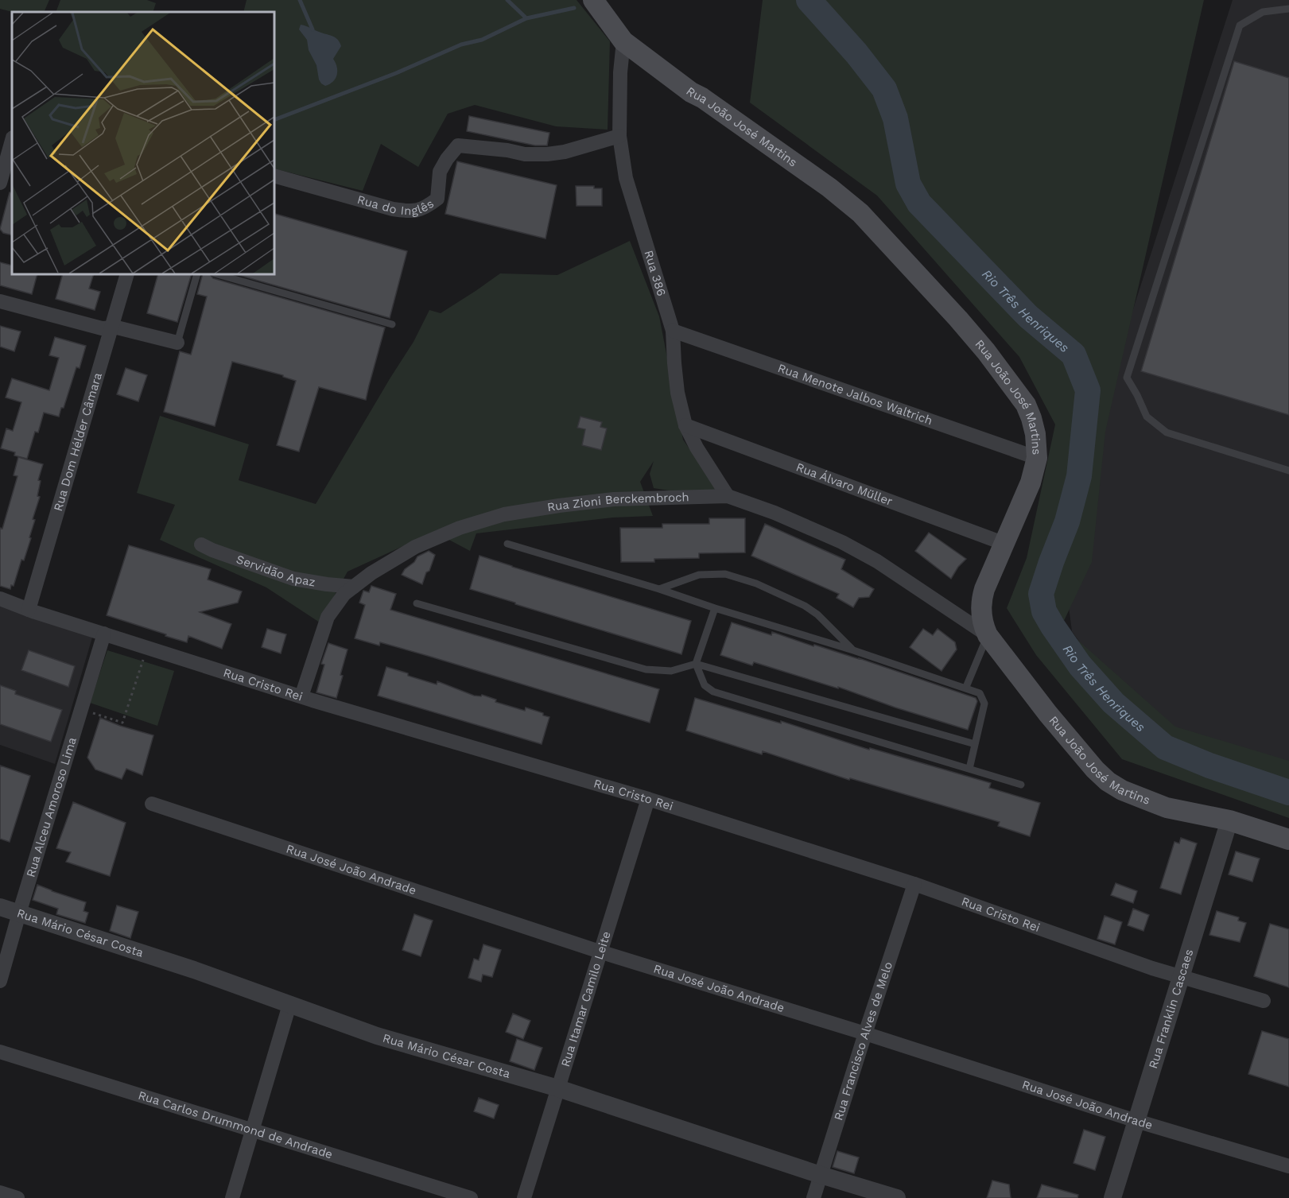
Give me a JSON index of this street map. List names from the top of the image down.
{
  "streets": {
    "main road": ["Rua João José Martins"],
    "street": [
      "Rua do Inglês",
      "Rua 386",
      "Rua Menote Jalbos Waltrich",
      "Rua Dom Hélder Câmara",
      "Rua Álvaro Müller",
      "Rua Zioni Berckembroch",
      "Servidão Apaz",
      "Rua Cristo Rei",
      "Rua Alceu Amoroso Lima",
      "Rua José João Andrade",
      "Rua Mário César Costa",
      "Rua Itamar Camilo Leite",
      "Rua Franklin Cascaes",
      "Rua Francisco Alves de Melo",
      "Rua Carlos Drummond de Andrade"
    ]
  },
  "crossings": [
    ["Rua João José Martins", "Rua 386"],
    ["Rua João José Martins", "Rua Menote Jalbos Waltrich"],
    ["Rua João José Martins", "Rua Álvaro Müller"],
    ["Rua João José Martins", "Rua Zioni Berckembroch"],
    ["Rua João José Martins", "Rua Franklin Cascaes"],
    ["Rua do Inglês", "Rua 386"],
    ["Rua 386", "Rua Menote Jalbos Waltrich"],
    ["Rua 386", "Rua Álvaro Müller"],
    ["Rua 386", "Rua Zioni Berckembroch"],
    ["Rua Dom Hélder Câmara", "Rua Cristo Rei"],
    ["Rua Zioni Berckembroch", "Servidão Apaz"],
    ["Rua Zioni Berckembroch", "Rua Cristo Rei"],
    ["Rua Cristo Rei", "Rua Alceu Amoroso Lima"],
    ["Rua Cristo Rei", "Rua Itamar Camilo Leite"],
    ["Rua Cristo Rei", "Rua Franklin Cascaes"],
    ["Rua Cristo Rei", "Rua Francisco Alves de Melo"],
    ["Rua Alceu Amoroso Lima", "Rua Mário César Costa"],
    ["Rua José João Andrade", "Rua Itamar Camilo Leite"],
    ["Rua José João Andrade", "Rua Franklin Cascaes"],
    ["Rua José João Andrade", "Rua Francisco Alves de Melo"],
    ["Rua Mário César Costa", "Rua Itamar Camilo Leite"],
    ["Rua Mário César Costa", "Rua Francisco Alves de Melo"]
  ],
  "water": ["Rio Três Henriques"]
}
